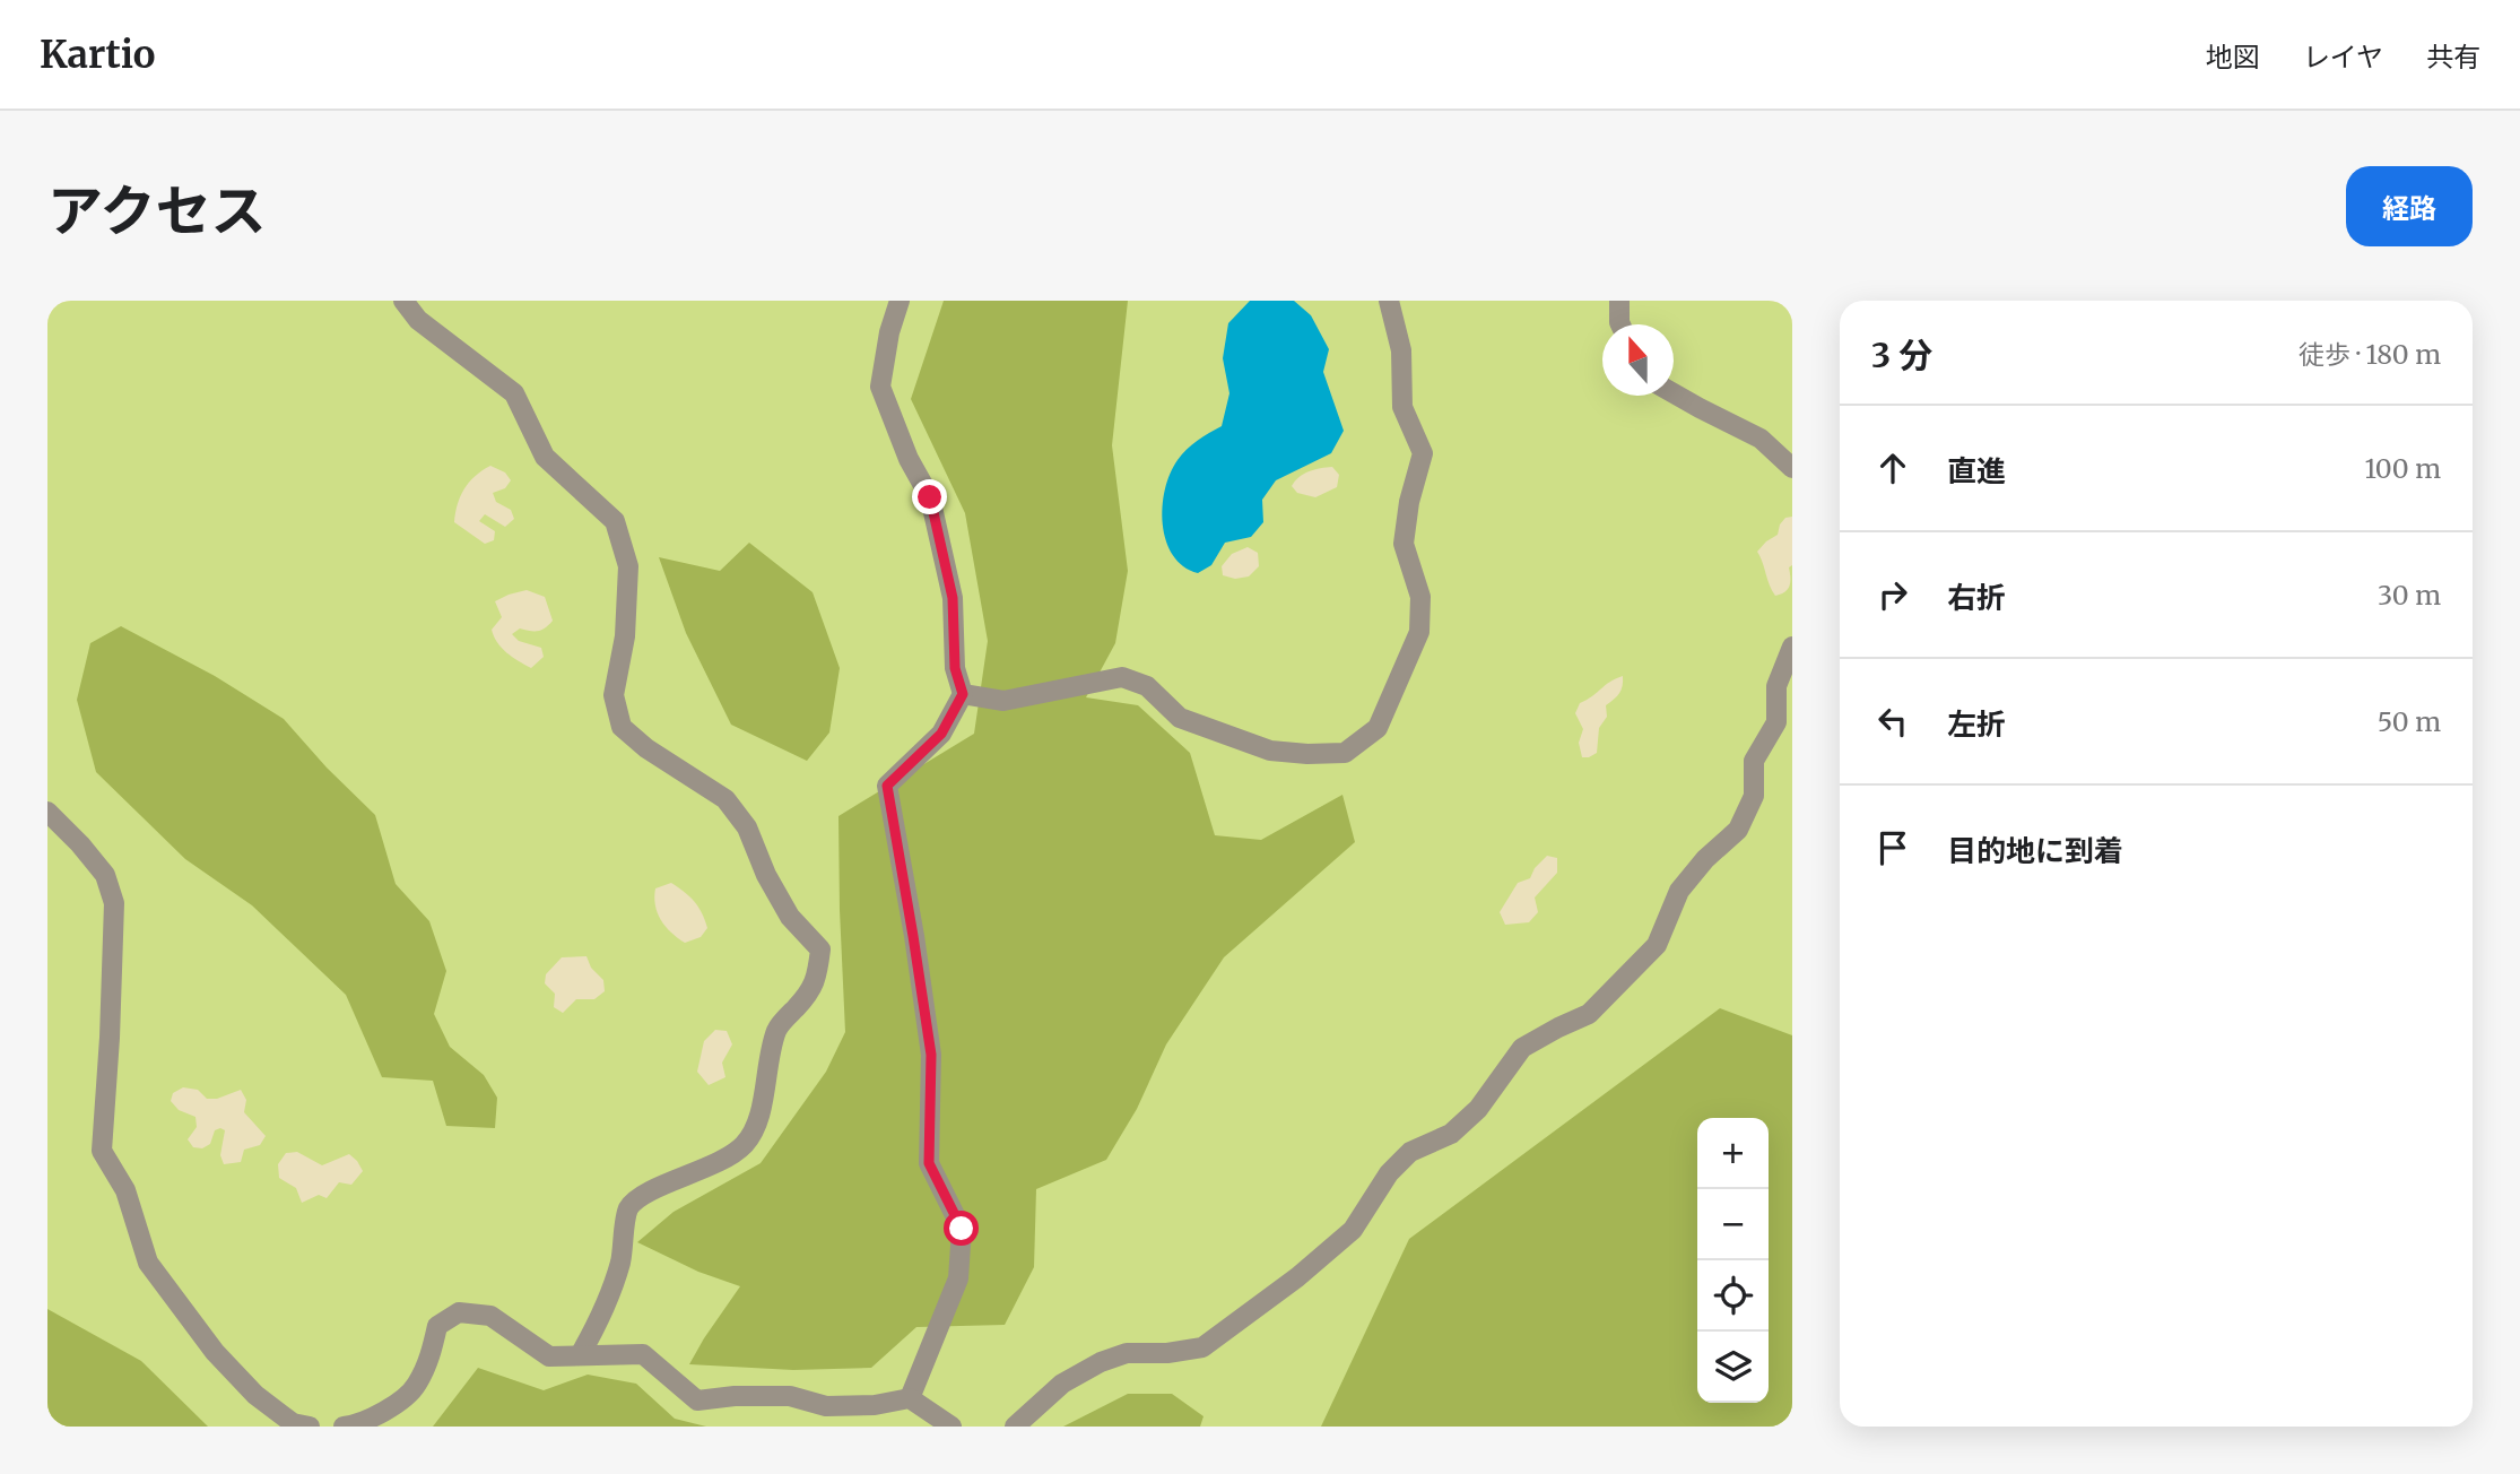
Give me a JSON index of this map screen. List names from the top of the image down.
{
  "north": "top",
  "page": {
    "header": "Kartio",
    "nav": ["地図", "レイヤ", "共有"],
    "title": "アクセス",
    "buttons": "経路",
    "heading": ["3 分", "徒歩 · 180 m"],
    "list": [
      ["直進", "100 m"],
      ["右折", "30 m"],
      ["左折", "50 m"],
      "目的地に到着"
    ],
    "map_buttons": ["+", "−"]
  }
}
